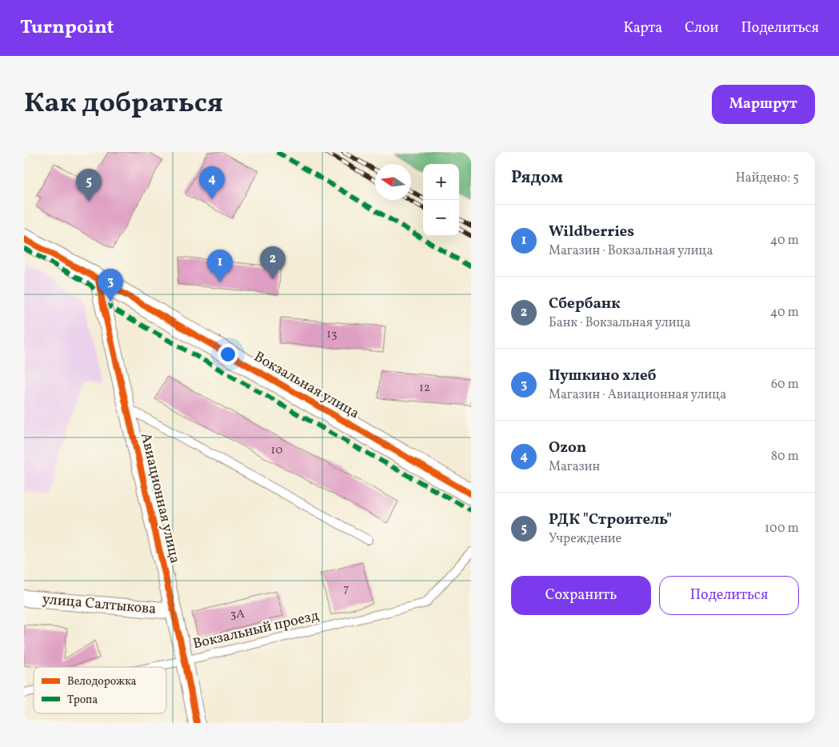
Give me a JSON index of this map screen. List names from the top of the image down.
{
  "streets": {
    "street": ["Вокзальная улица", "Авиационная улица", "улица Салтыкова"],
    "lane": ["Вокзальный проезд"]
  },
  "crossings": [
    ["Вокзальная улица", "Авиационная улица"],
    ["Авиационная улица", "улица Салтыкова"],
    ["Авиационная улица", "Вокзальный проезд"]
  ],
  "house_numbers": [
    "13",
    "12",
    "10",
    "7",
    "3А"
  ],
  "legend": ["Велодорожка", "Тропа"],
  "north": "left",
  "page": {
    "header": "Turnpoint",
    "nav": ["Карта", "Слои", "Поделиться"],
    "title": "Как добраться",
    "buttons": [
      "Маршрут",
      ["Сохранить", "Поделиться"]
    ],
    "heading": ["Рядом", "Найдено: 5"],
    "map_buttons": ["+", "−"],
    "pins": [
      "4",
      "5",
      "2",
      "1",
      "3"
    ],
    "list": [
      {
        "mark": "1",
        "name": "Wildberries",
        "note": "Магазин · Вокзальная улица",
        "value": "40 m"
      },
      {
        "mark": "2",
        "name": "Сбербанк",
        "note": "Банк · Вокзальная улица",
        "value": "40 m"
      },
      {
        "mark": "3",
        "name": "Пушкино хлеб",
        "note": "Магазин · Авиационная улица",
        "value": "60 m"
      },
      {
        "mark": "4",
        "name": "Ozon",
        "note": "Магазин",
        "value": "80 m"
      },
      {
        "mark": "5",
        "name": "РДК \"Строитель\"",
        "note": "Учреждение",
        "value": "100 m"
      }
    ]
  }
}
